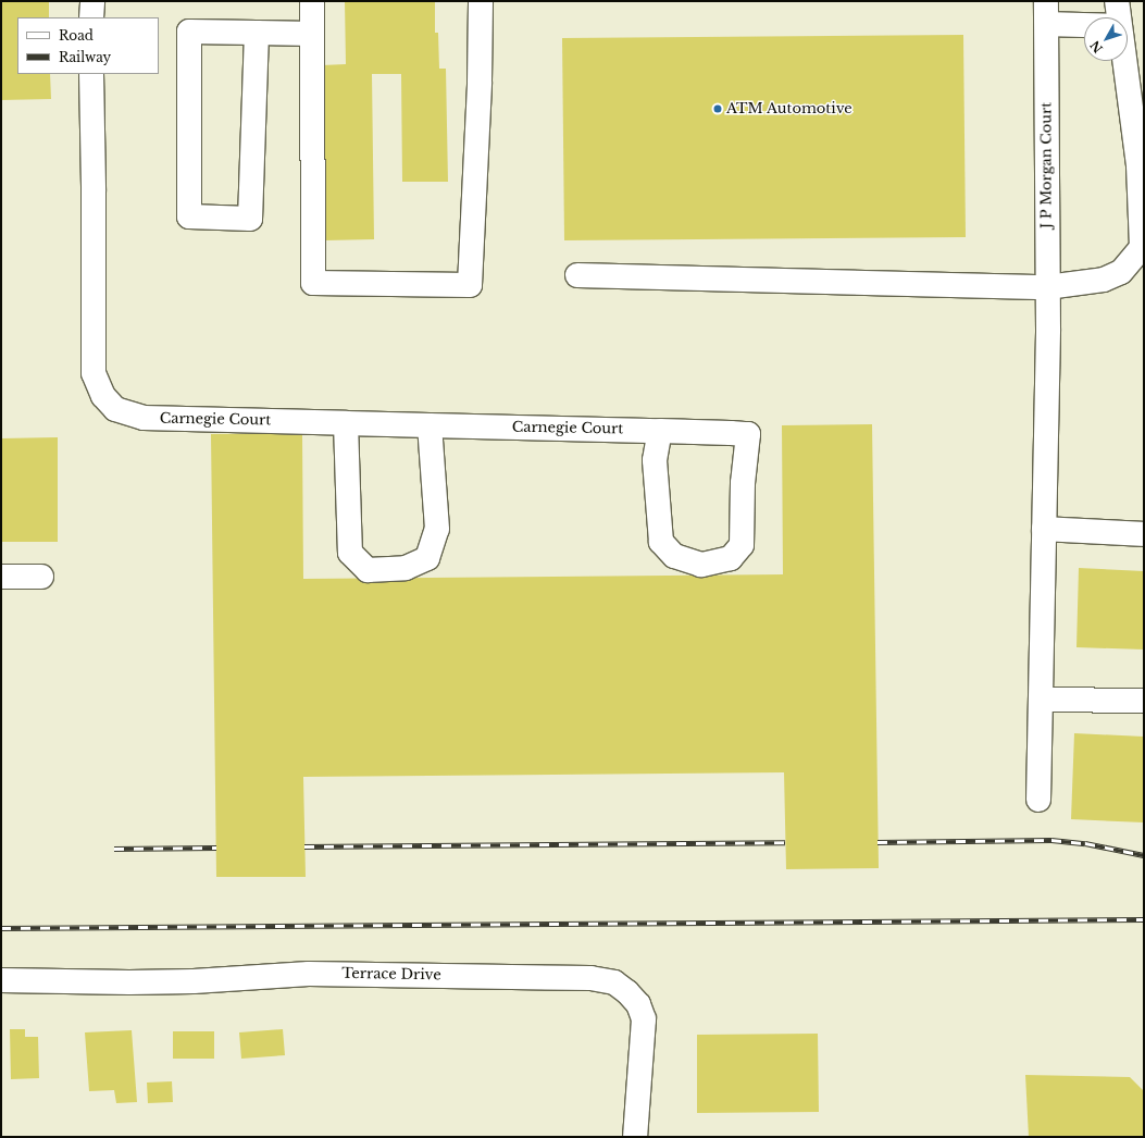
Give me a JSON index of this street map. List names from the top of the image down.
{
  "streets": {
    "street": ["J P Morgan Court", "Carnegie Court", "Terrace Drive"]
  },
  "places": ["ATM Automotive"],
  "legend": ["Road", "Railway"],
  "north": "bottom left"
}
